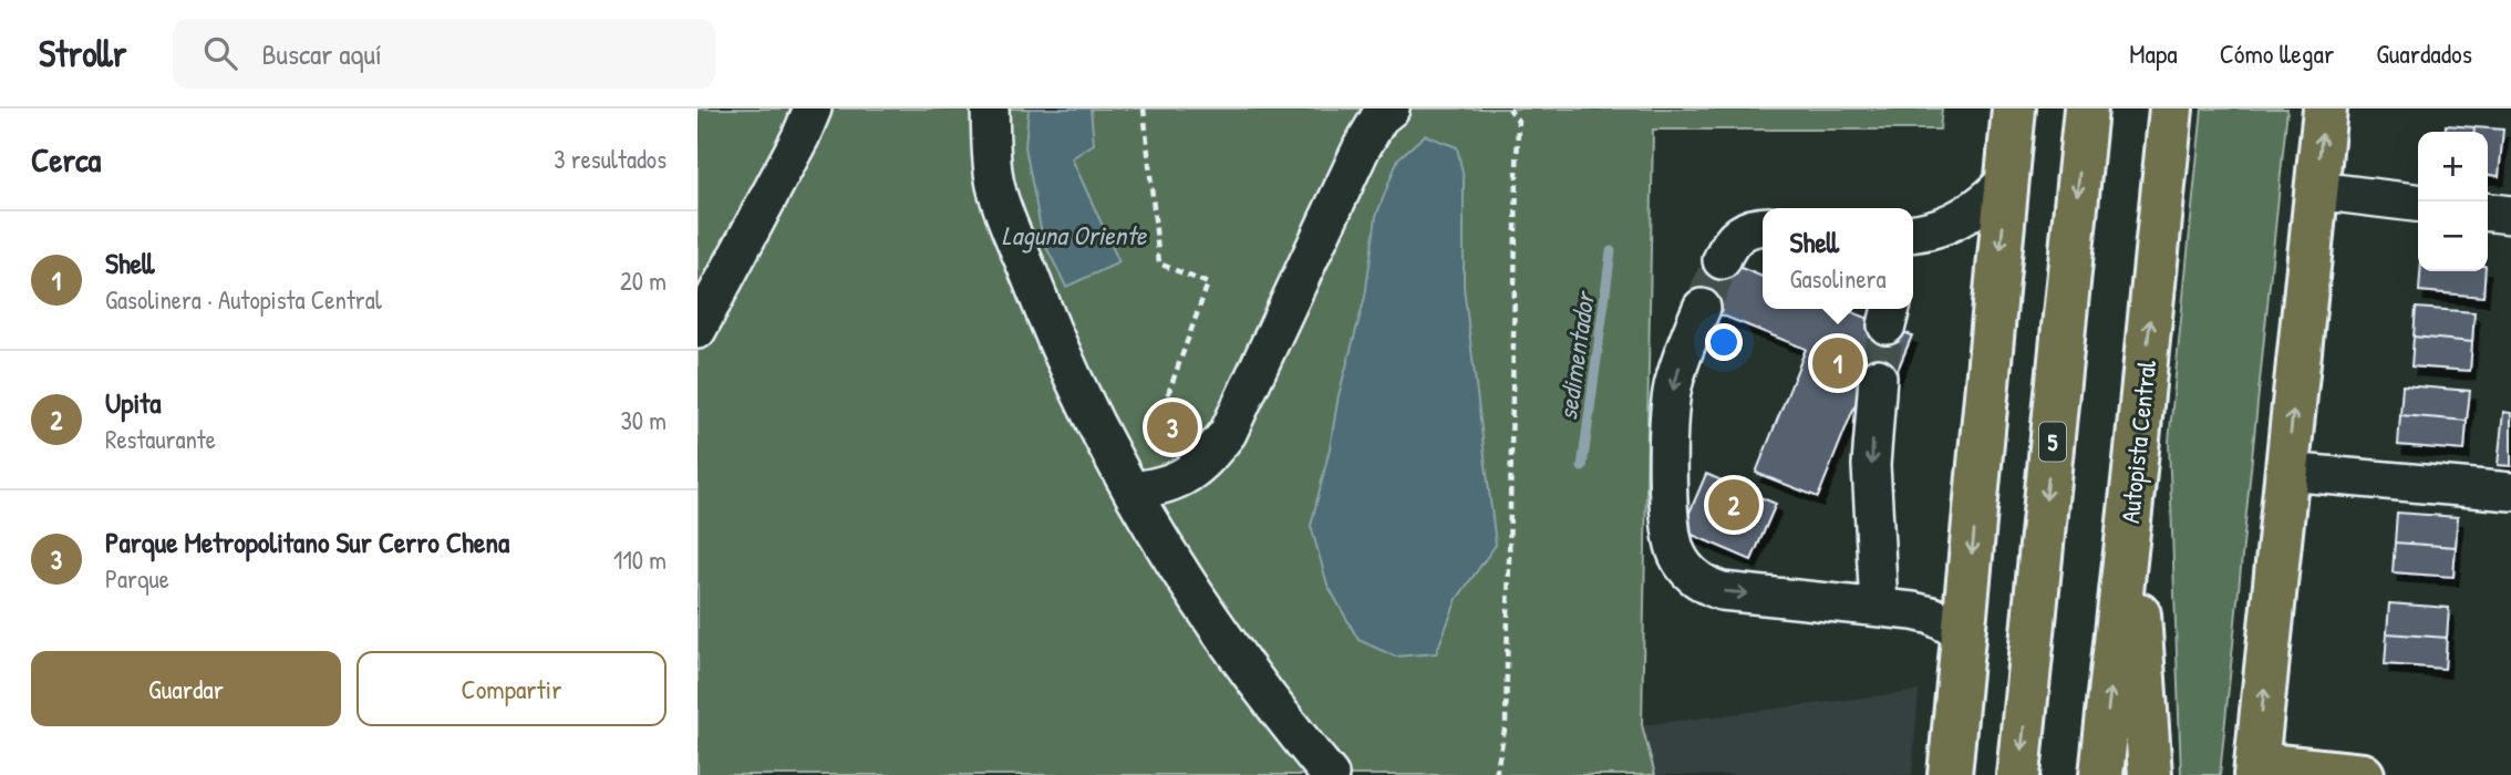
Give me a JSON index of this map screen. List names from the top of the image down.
{
  "streets": {
    "main road": ["5", "Autopista Central"]
  },
  "water": ["Laguna Oriente", "sedimentador"],
  "page": {
    "header": "Strollr",
    "search": "Buscar aquí",
    "nav": ["Mapa", "Cómo llegar", "Guardados"],
    "heading": ["Cerca", "3 resultados"],
    "map_buttons": ["+", "−"],
    "popup": ["Shell", "Gasolinera"],
    "list": [
      {
        "mark": "1",
        "name": "Shell",
        "note": "Gasolinera · Autopista Central",
        "value": "20 m"
      },
      {
        "mark": "2",
        "name": "Upita",
        "note": "Restaurante",
        "value": "30 m"
      },
      {
        "mark": "3",
        "name": "Parque Metropolitano Sur Cerro Chena",
        "note": "Parque",
        "value": "110 m"
      }
    ],
    "pins": ["1", "3", "2"],
    "buttons": ["Guardar", "Compartir"]
  }
}
